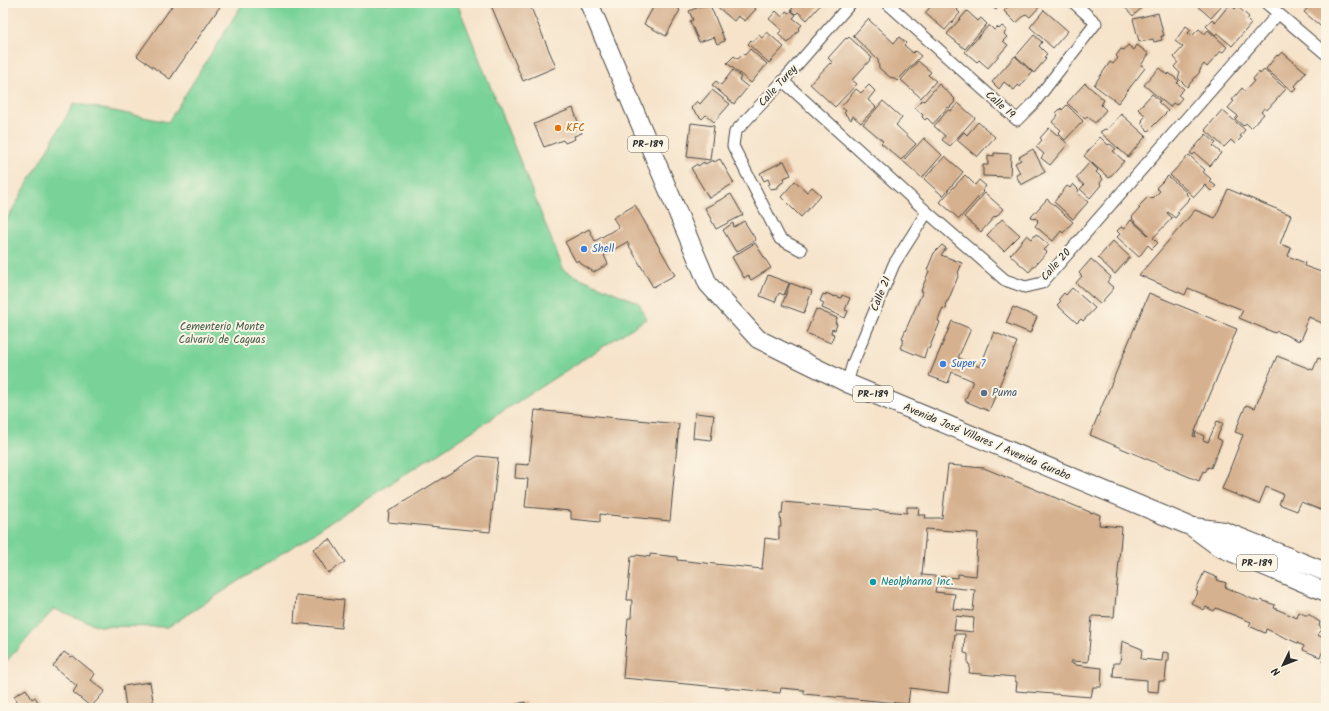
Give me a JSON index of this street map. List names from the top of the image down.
{
  "streets": {
    "main road": ["PR-189", "Avenida José Villares / Avenida Gurabo"],
    "street": [
      "Calle Turey",
      "Calle 19",
      "Calle 20",
      "Calle 21"
    ]
  },
  "crossings": [
    ["Calle Turey", "Calle 20"],
    ["Calle 20", "Calle 21"],
    ["Calle 21", "Avenida José Villares / Avenida Gurabo"]
  ],
  "parks": ["Cementerio Monte Calvario de Caguas"],
  "places": [
    "KFC",
    "Shell",
    "Super 7",
    "Puma",
    "Neolpharna Inc."
  ],
  "north": "bottom left"
}
